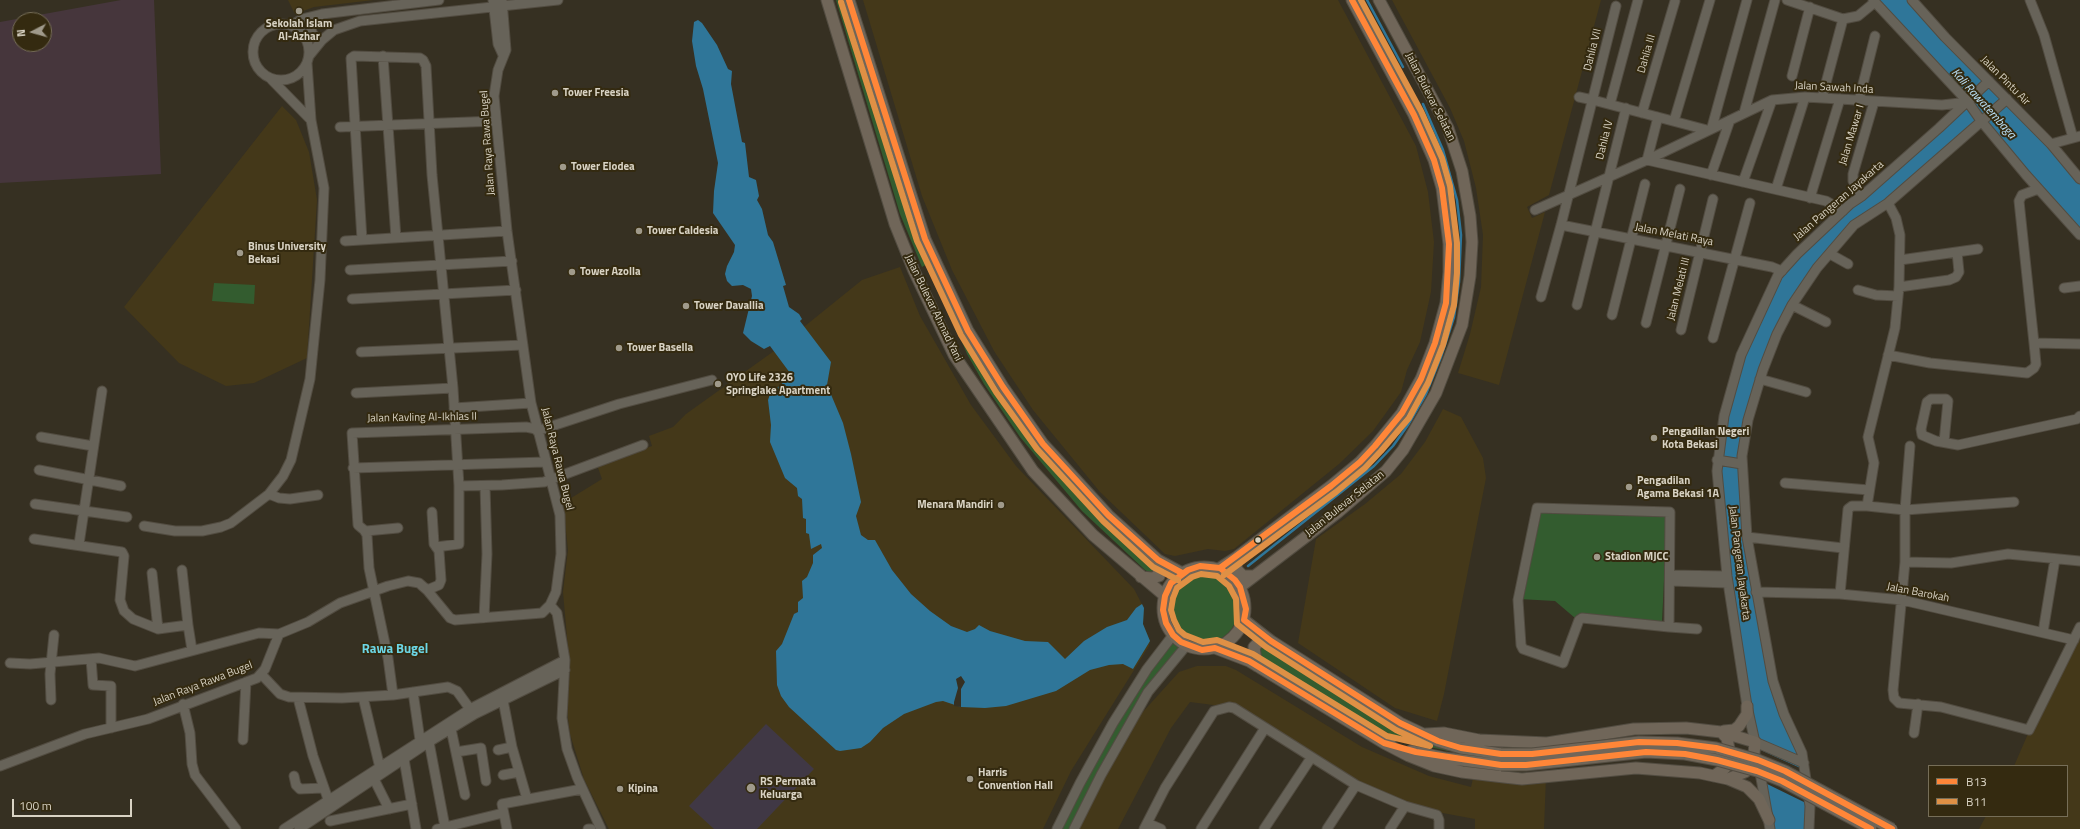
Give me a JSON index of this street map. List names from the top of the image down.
{
  "streets": {
    "main road": ["Jalan Bulevar Selatan", "Jalan Bulevar Ahmad Yani"],
    "street": [
      "Dahlia VII",
      "Dahlia III",
      "Jalan Pintu Air",
      "Jalan Sawah Inda",
      "Jalan Mawar I",
      "Dahlia lV",
      "Jalan Raya Rawa Bugel",
      "Jalan Pangeran Jayakarta",
      "Jalan Melati Raya",
      "Jalan Melati III",
      "Jalan Kavling Al-Ikhlas II",
      "Jalan Barokah"
    ]
  },
  "crossings": [
    ["Dahlia VII", "Jalan Sawah Inda"],
    ["Dahlia VII", "Jalan Melati Raya"],
    ["Jalan Pintu Air", "Jalan Pangeran Jayakarta"],
    ["Jalan Sawah Inda", "Jalan Mawar I"],
    ["Jalan Sawah Inda", "Dahlia lV"],
    ["Jalan Sawah Inda", "Jalan Pangeran Jayakarta"],
    ["Jalan Bulevar Selatan", "Jalan Bulevar Ahmad Yani"],
    ["Jalan Mawar I", "Jalan Pangeran Jayakarta"],
    ["Dahlia lV", "Jalan Melati Raya"],
    ["Jalan Raya Rawa Bugel", "Jalan Kavling Al-Ikhlas II"],
    ["Jalan Pangeran Jayakarta", "Jalan Melati Raya"],
    ["Jalan Melati Raya", "Jalan Melati III"]
  ],
  "districts": ["Rawa Bugel"],
  "water": ["Kali Rawatembaga"],
  "places": [
    "Sekolah Islam Al-Azhar",
    "Tower Freesia",
    "Tower Elodea",
    "Tower Caldesia",
    "Binus University Bekasi",
    "Tower Azolla",
    "Tower Davallia",
    "Tower Basella",
    "OYO Life 2326 Springlake Apartment",
    "Pengadilan Negeri Kota Bekasi",
    "Pengadilan Agama Bekasi 1A",
    "Menara Mandiri",
    "Stadion MJCC",
    "Harris Convention Hall",
    "RS Permata Keluarga",
    "Kipina"
  ],
  "lines": ["transit line B13", "transit line B11"],
  "legend": ["B13", "B11"],
  "scale_bar": "100 m",
  "north": "left"
}
